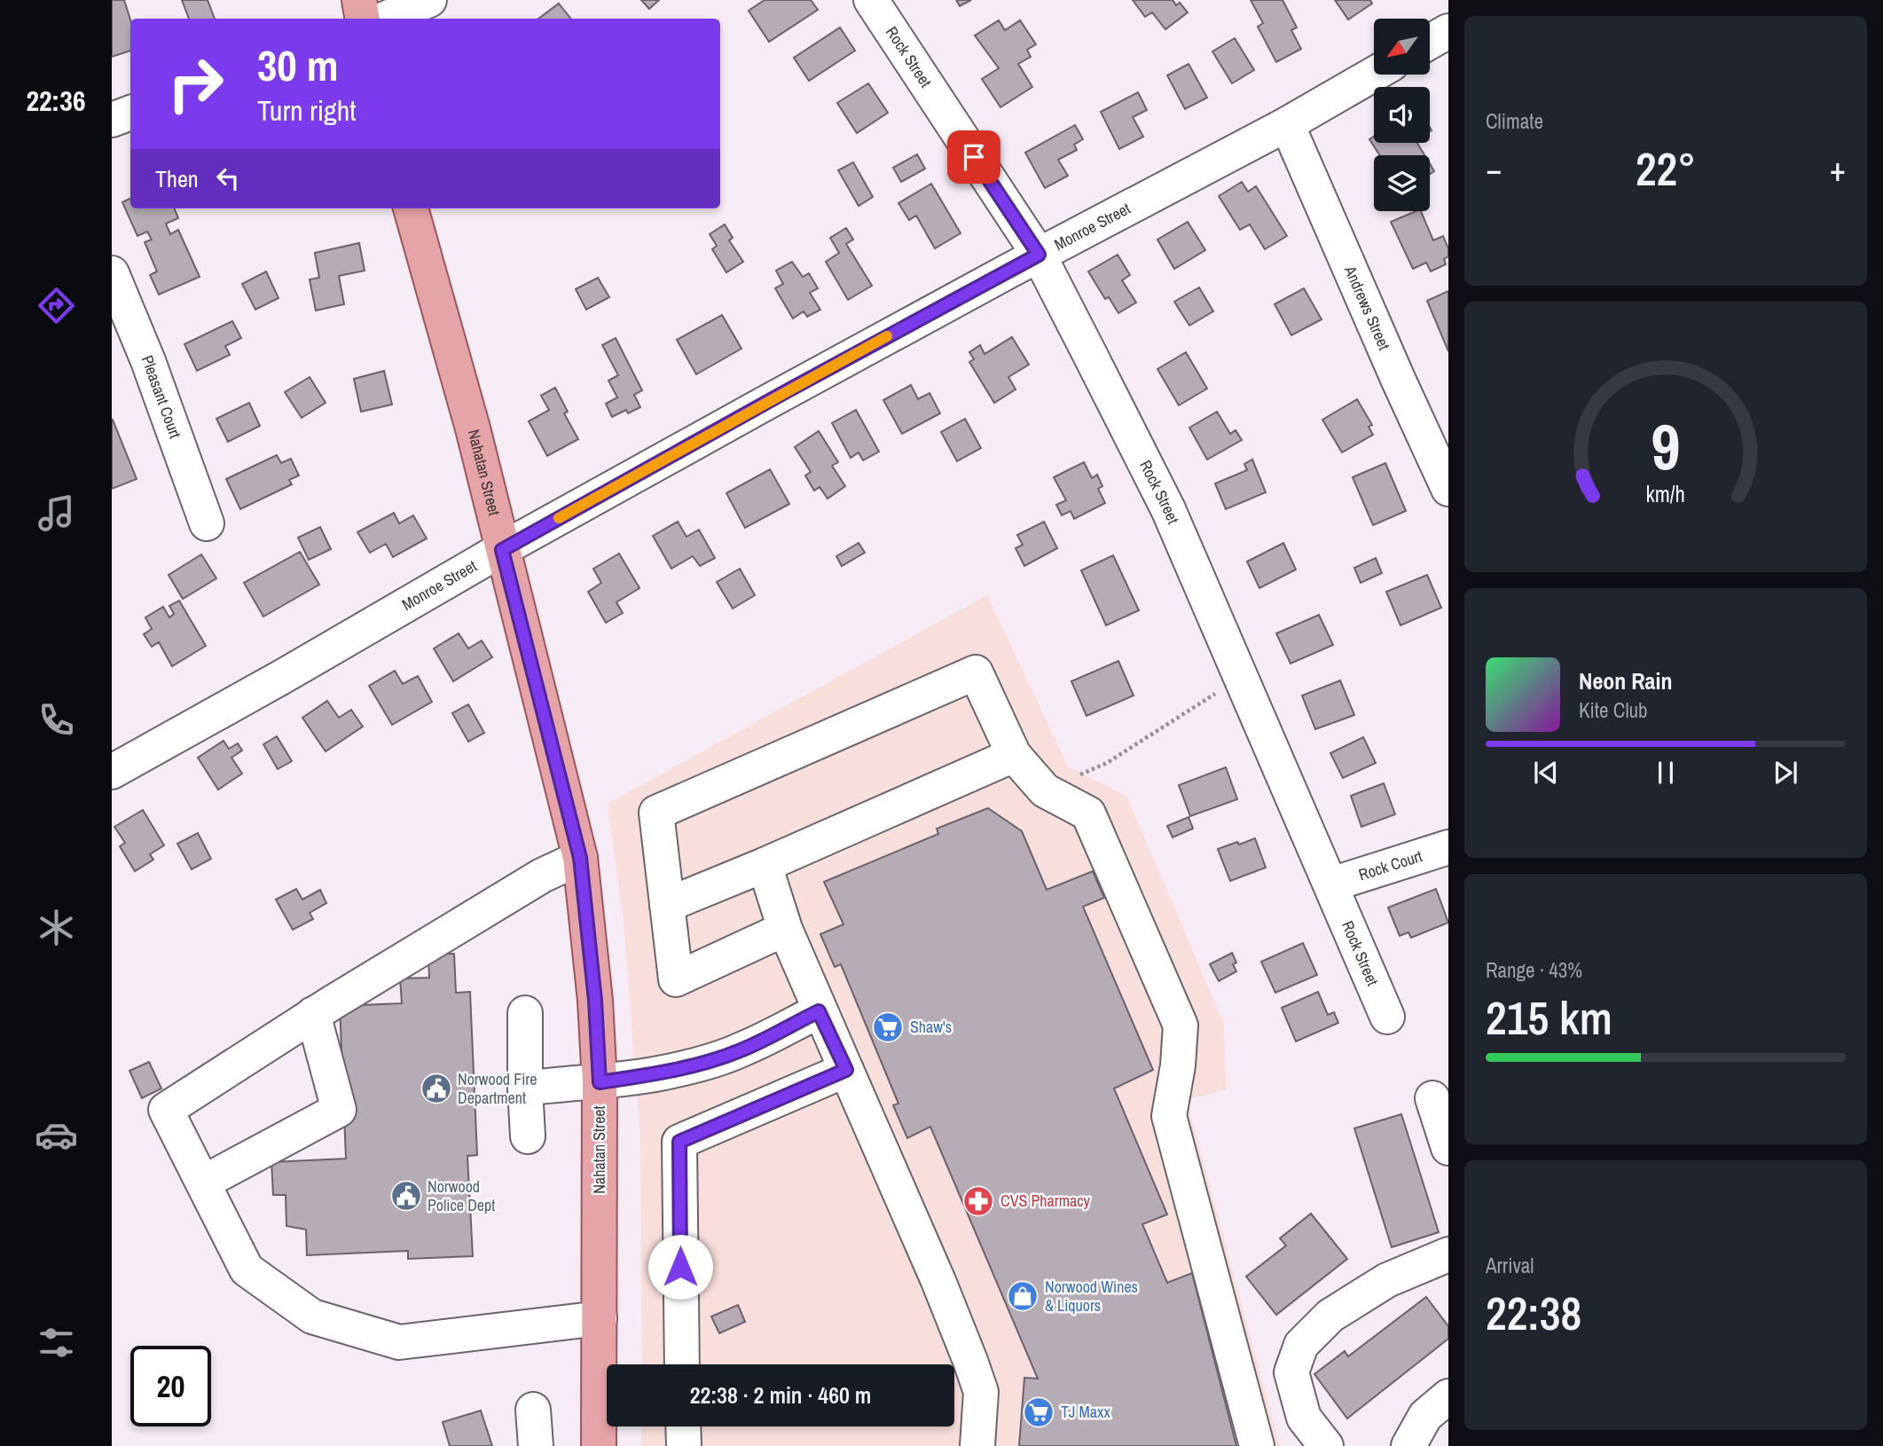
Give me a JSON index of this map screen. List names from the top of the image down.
{
  "streets": {
    "main road": ["Nahatan Street"],
    "street": [
      "Rock Street",
      "Monroe Street",
      "Andrews Street",
      "Pleasant Court",
      "Rock Court"
    ]
  },
  "crossings": [
    ["Rock Street", "Monroe Street"],
    ["Rock Street", "Rock Court"],
    ["Monroe Street", "Andrews Street"],
    ["Monroe Street", "Nahatan Street"]
  ],
  "places": {
    "supermarket": ["Shaw's", "TJ Maxx"],
    "public building": ["Norwood Fire Department", "Norwood Police Dept"],
    "pharmacy": ["CVS Pharmacy"],
    "shop": ["Norwood Wines & Liquors"]
  },
  "north": "bottom left",
  "page": {
    "tabs": "22:36",
    "tile": [
      "Climate",
      ["Range · 43%", "215 km"],
      ["Arrival", "22:38"]
    ],
    "turn": ["30 m", "Turn right"],
    "heat": ["−", "22°", "+"],
    "then": "Then",
    "song": ["Neon Rain", "Kite Club"],
    "limit": "20",
    "trip": "22:38 · 2 min · 460 m",
    "gauge": ["9", "km/h"]
  }
}
